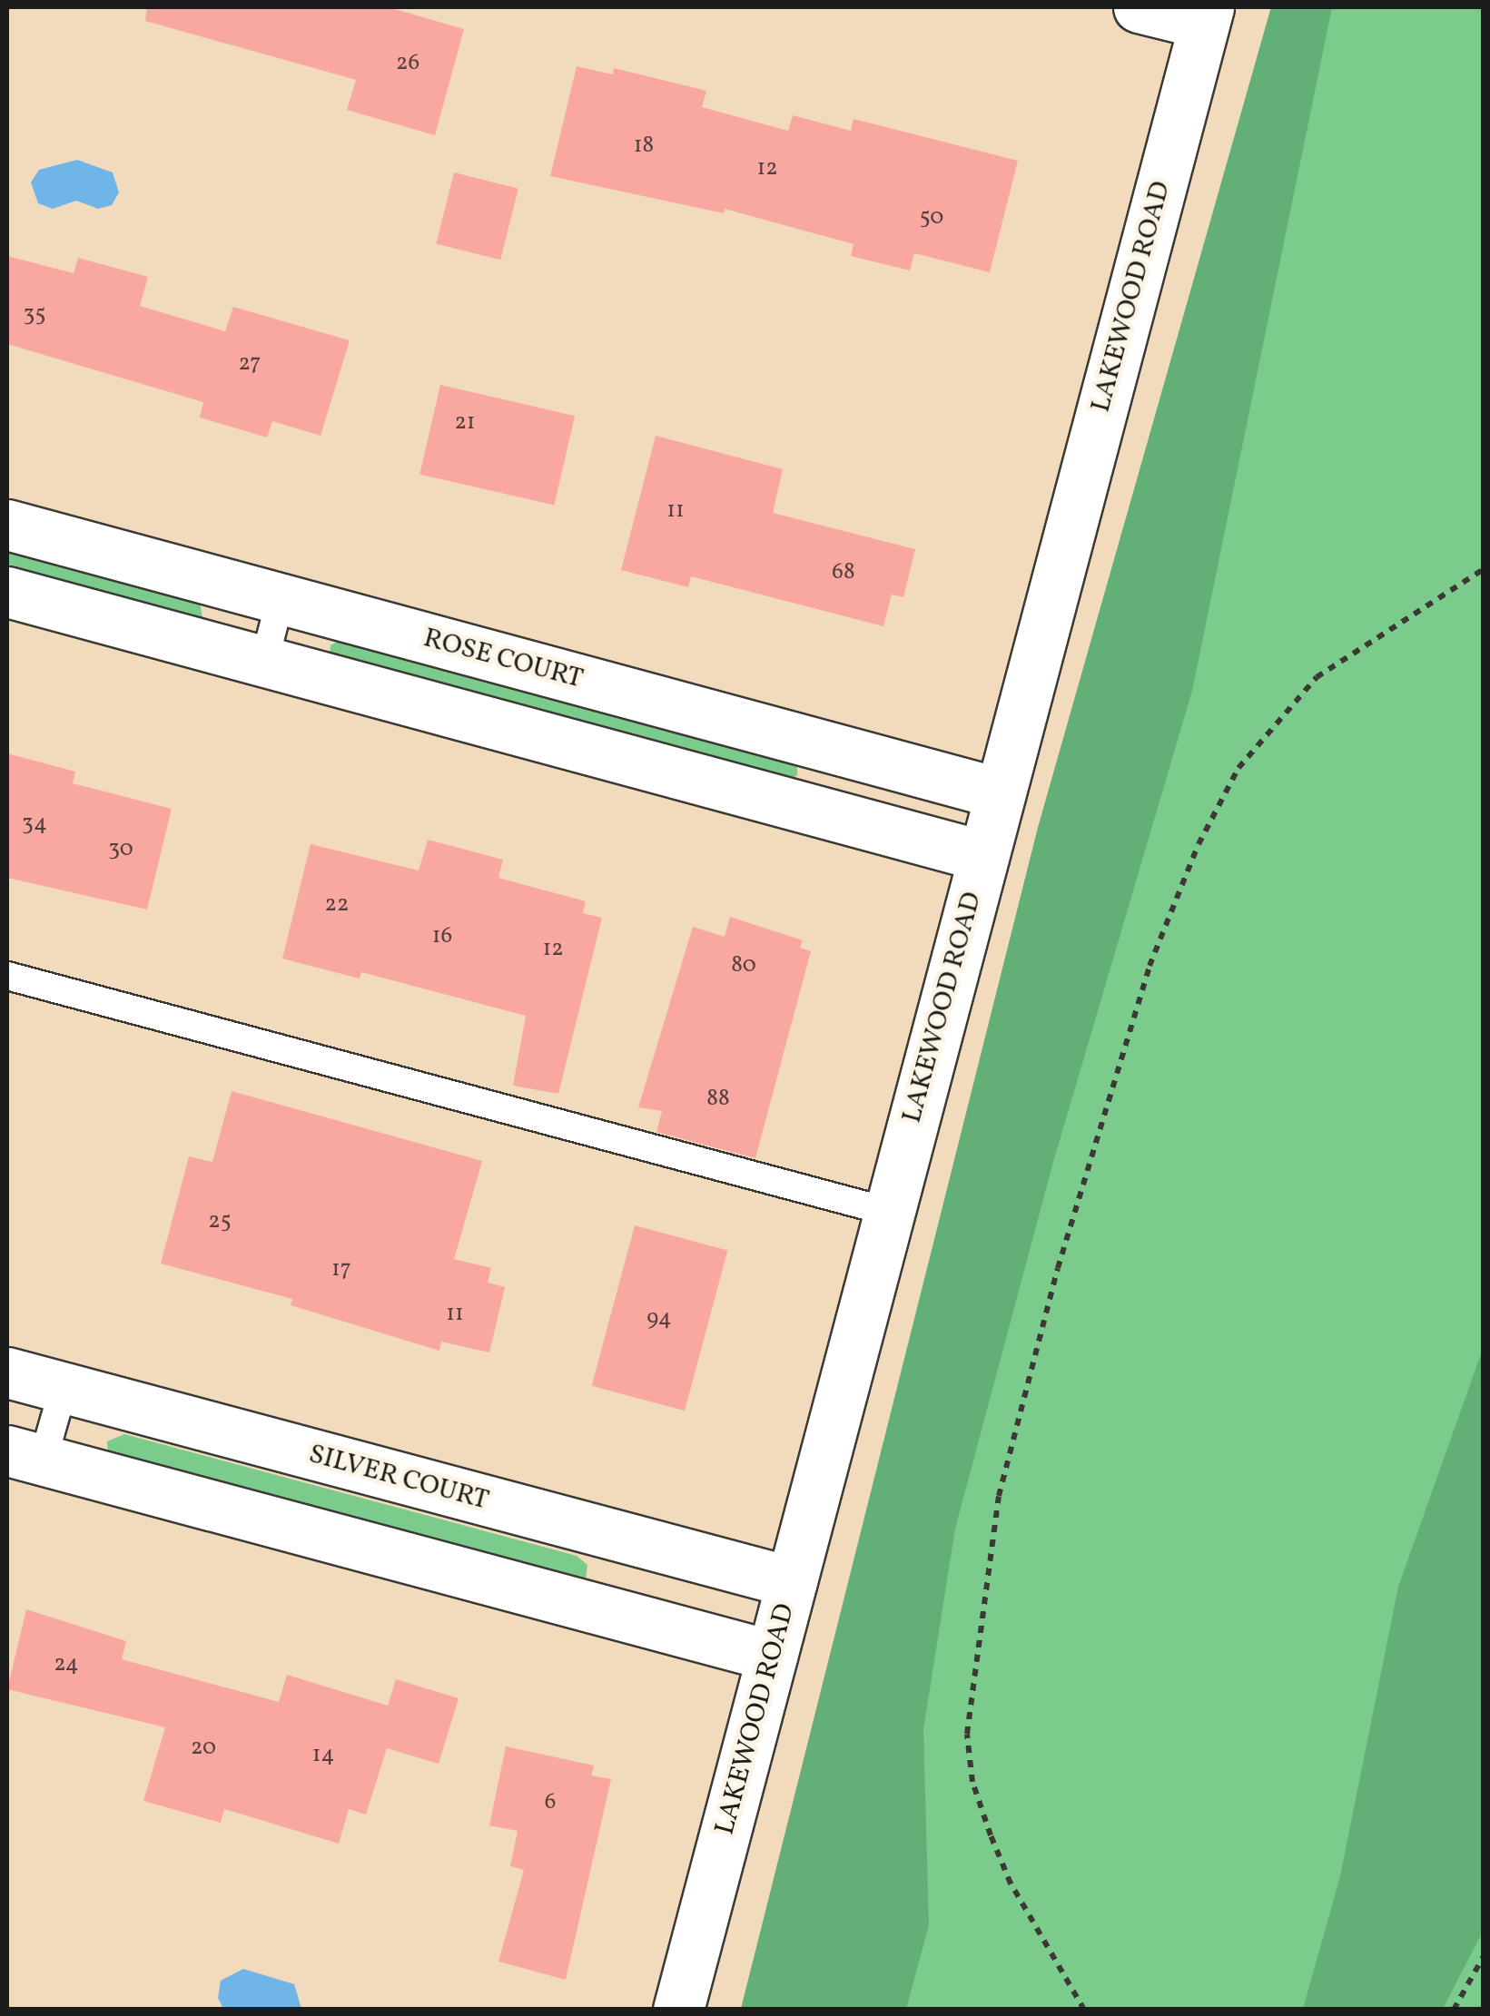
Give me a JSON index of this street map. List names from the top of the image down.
{
  "streets": {
    "street": ["LAKEWOOD ROAD", "ROSE COURT", "SILVER COURT"]
  },
  "crossings": [
    ["LAKEWOOD ROAD", "ROSE COURT"],
    ["LAKEWOOD ROAD", "SILVER COURT"]
  ],
  "house_numbers": [
    "26",
    "18",
    "12",
    "50",
    "35",
    "27",
    "21",
    "11",
    "68",
    "34",
    "30",
    "22",
    "16",
    "12",
    "80",
    "88",
    "25",
    "17",
    "11",
    "94",
    "24",
    "20",
    "14",
    "6"
  ]
}
